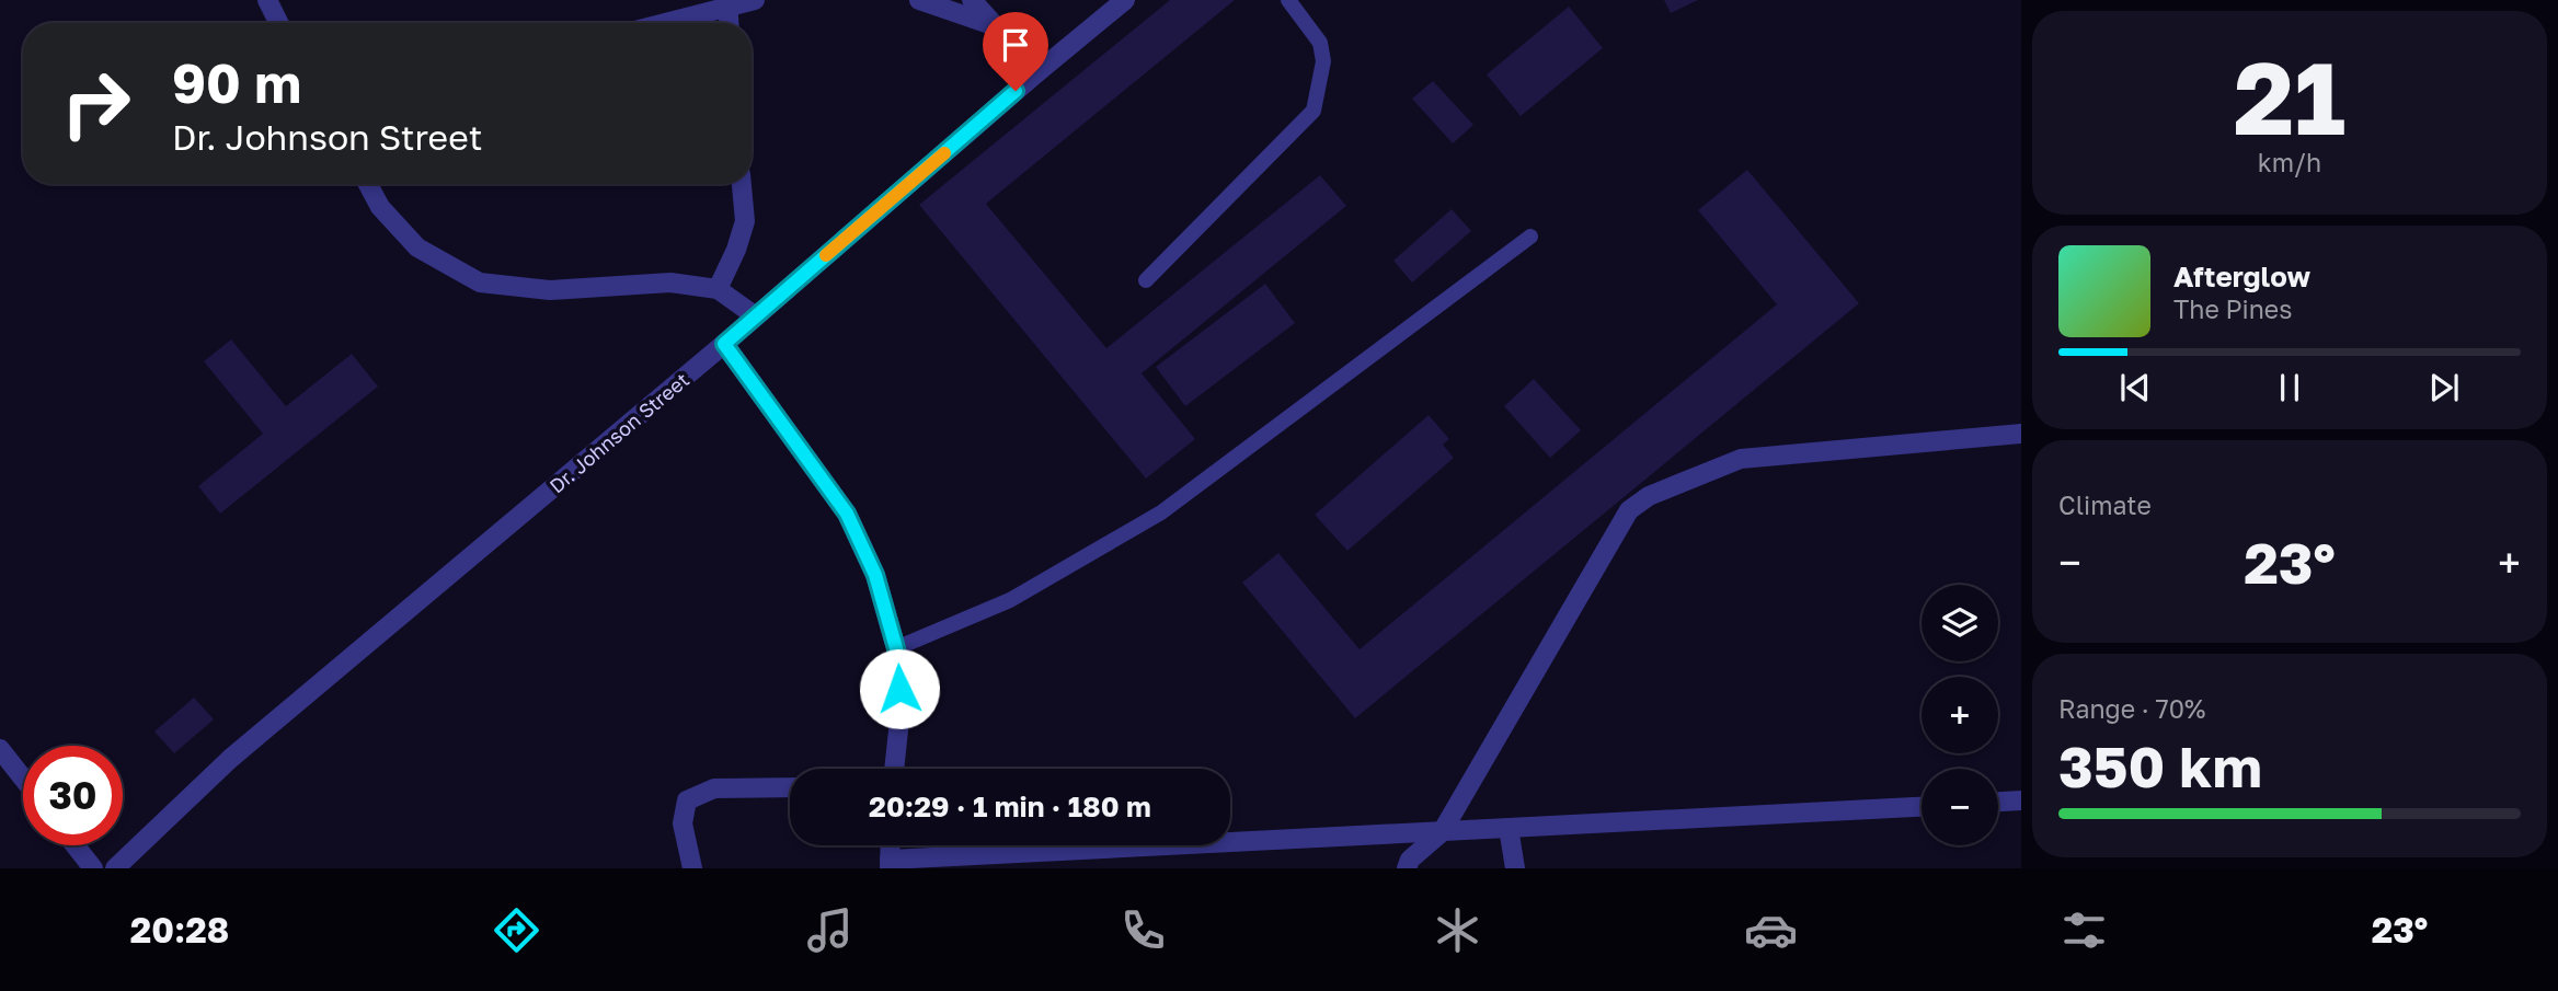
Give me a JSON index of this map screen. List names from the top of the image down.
{
  "streets": {
    "street": ["Dr. Johnson Street"]
  },
  "page": {
    "tile": [
      ["21", "km/h"],
      "Climate",
      ["Range · 70%", "350 km"]
    ],
    "turn": ["90 m", "Dr. Johnson Street"],
    "song": ["Afterglow", "The Pines"],
    "heat": ["−", "23°", "+"],
    "map_buttons": ["+", "−"],
    "limit": "30",
    "trip": "20:29 · 1 min · 180 m",
    "tabs": ["20:28", "23°"]
  }
}
